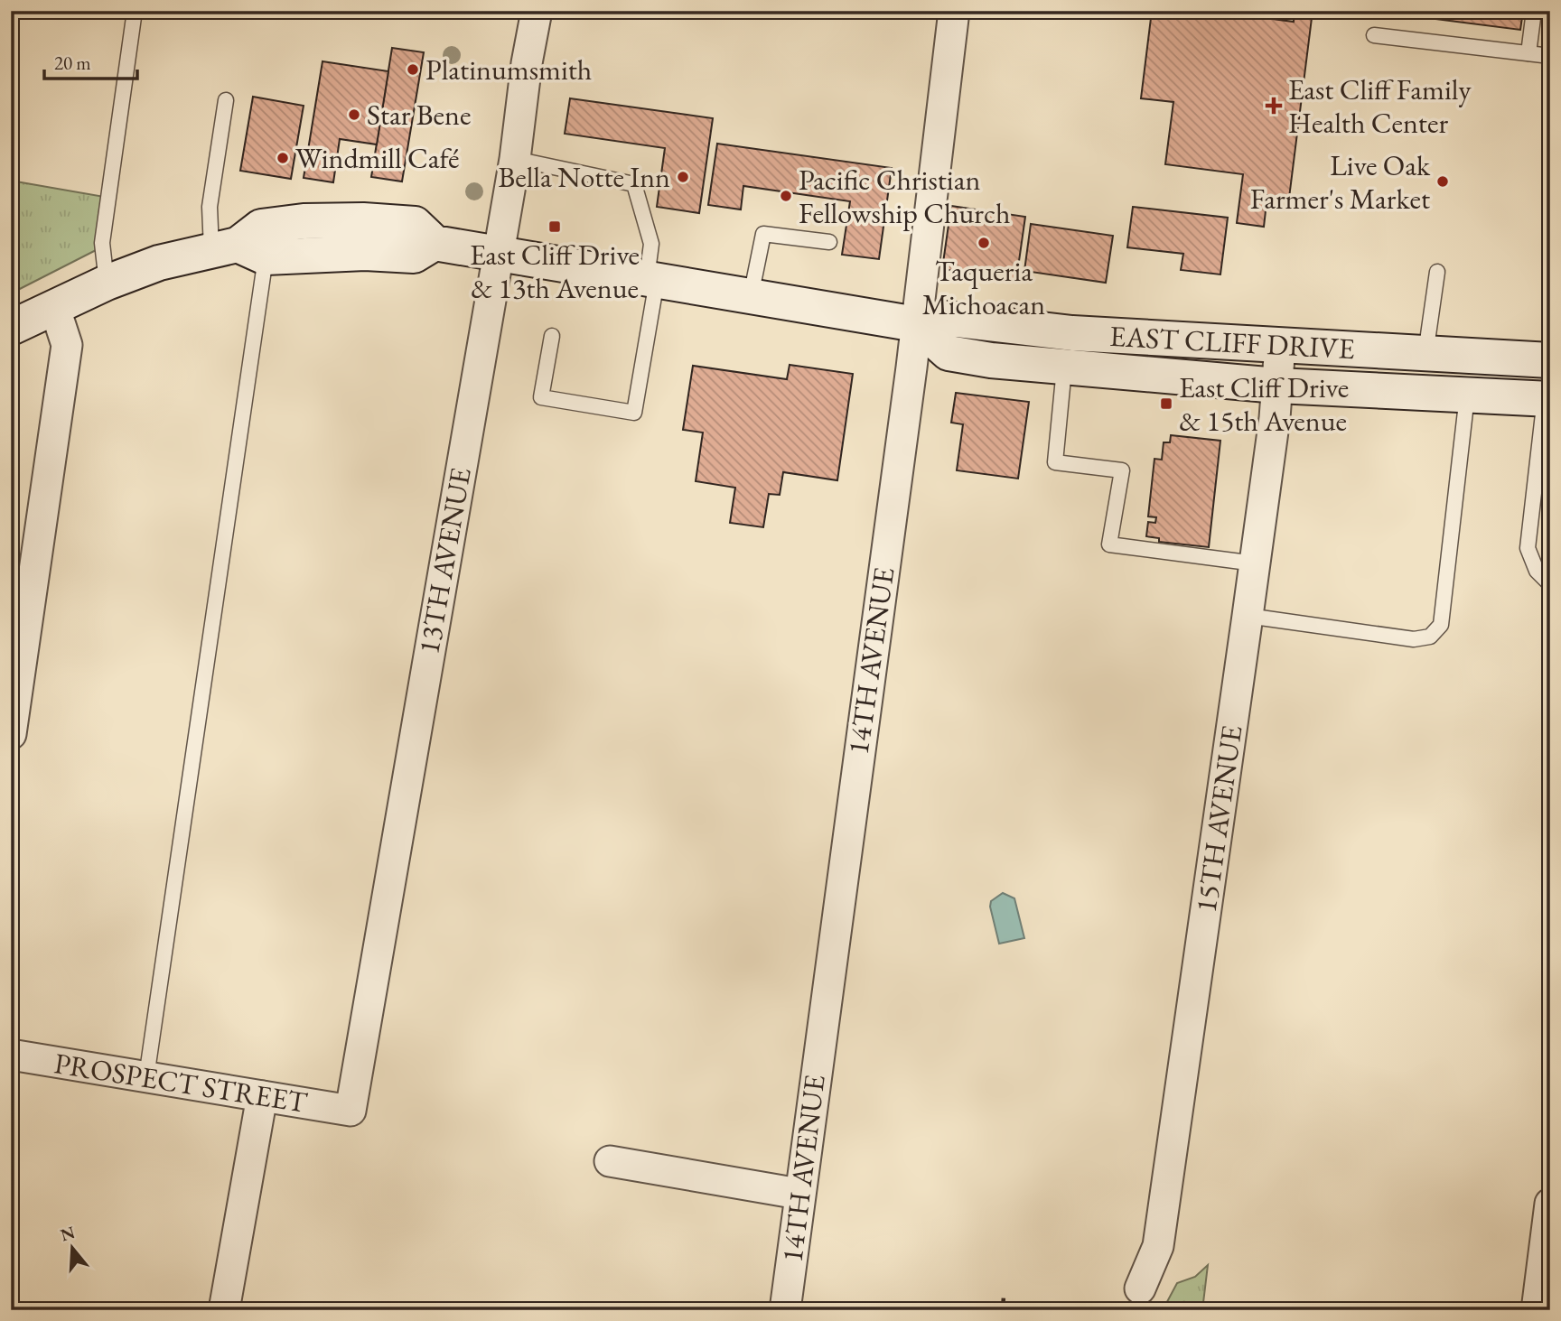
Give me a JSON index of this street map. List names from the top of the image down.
{
  "streets": {
    "main road": ["EAST CLIFF DRIVE"],
    "street": [
      "13TH AVENUE",
      "14TH AVENUE",
      "15TH AVENUE",
      "PROSPECT STREET"
    ]
  },
  "crossings": [
    ["EAST CLIFF DRIVE", "13TH AVENUE"],
    ["EAST CLIFF DRIVE", "14TH AVENUE"],
    ["EAST CLIFF DRIVE", "15TH AVENUE"],
    ["13TH AVENUE", "PROSPECT STREET"]
  ],
  "places": {
    "other": [
      "Platinumsmith",
      "Star Bene",
      "Windmill Café",
      "Bella Notte Inn",
      "Live Oak Farmer's Market",
      "Pacific Christian Fellowship Church",
      "Taqueria Michoacan"
    ],
    "health": ["East Cliff Family Health Center"],
    "transit": ["East Cliff Drive & 13th Avenue", "East Cliff Drive & 15th Avenue"]
  },
  "scale_bar": "20 m",
  "north": "top"
}
